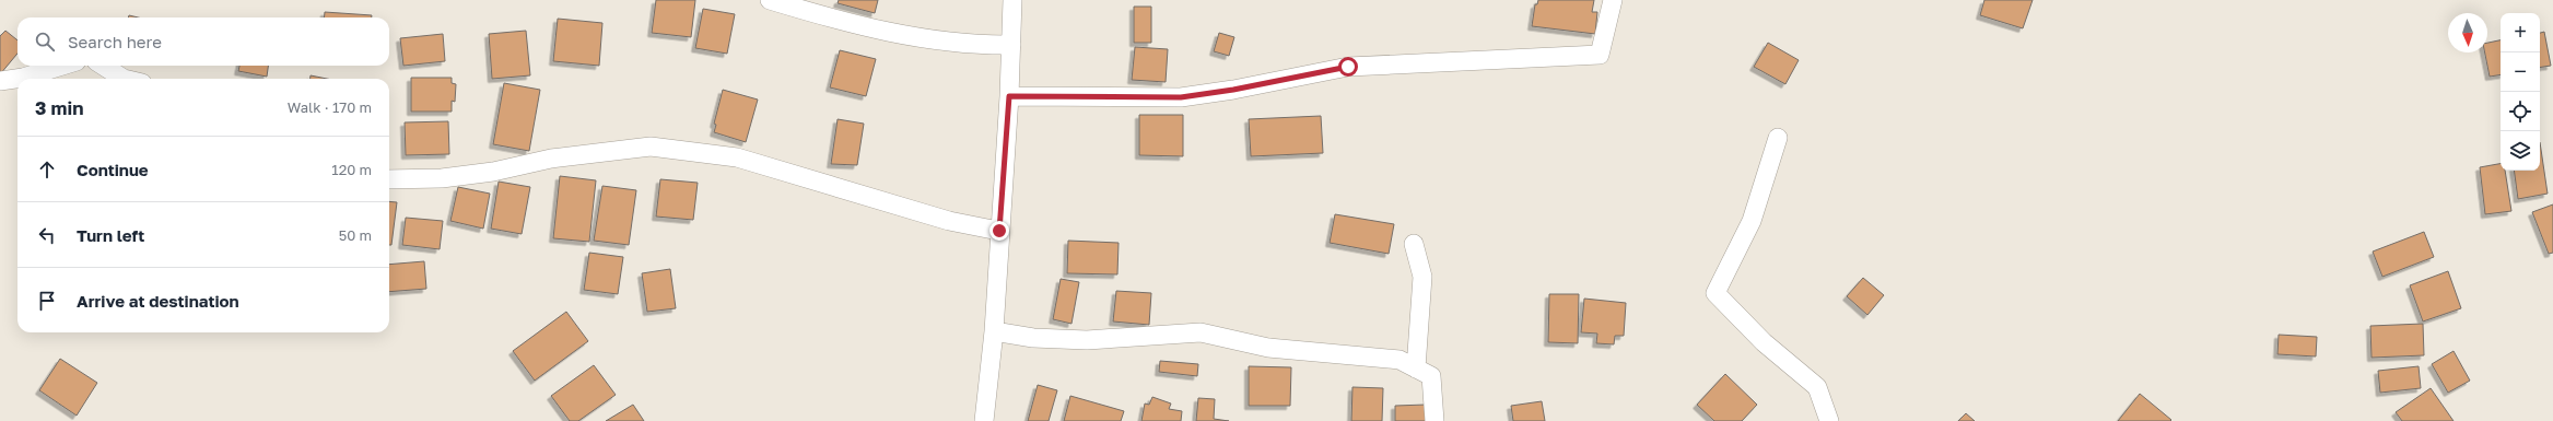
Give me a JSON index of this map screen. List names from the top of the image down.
{
  "north": "bottom",
  "page": {
    "map_buttons": ["+", "−"],
    "search": "Search here",
    "heading": ["3 min", "Walk · 170 m"],
    "list": [
      ["Continue", "120 m"],
      ["Turn left", "50 m"],
      "Arrive at destination"
    ]
  }
}
